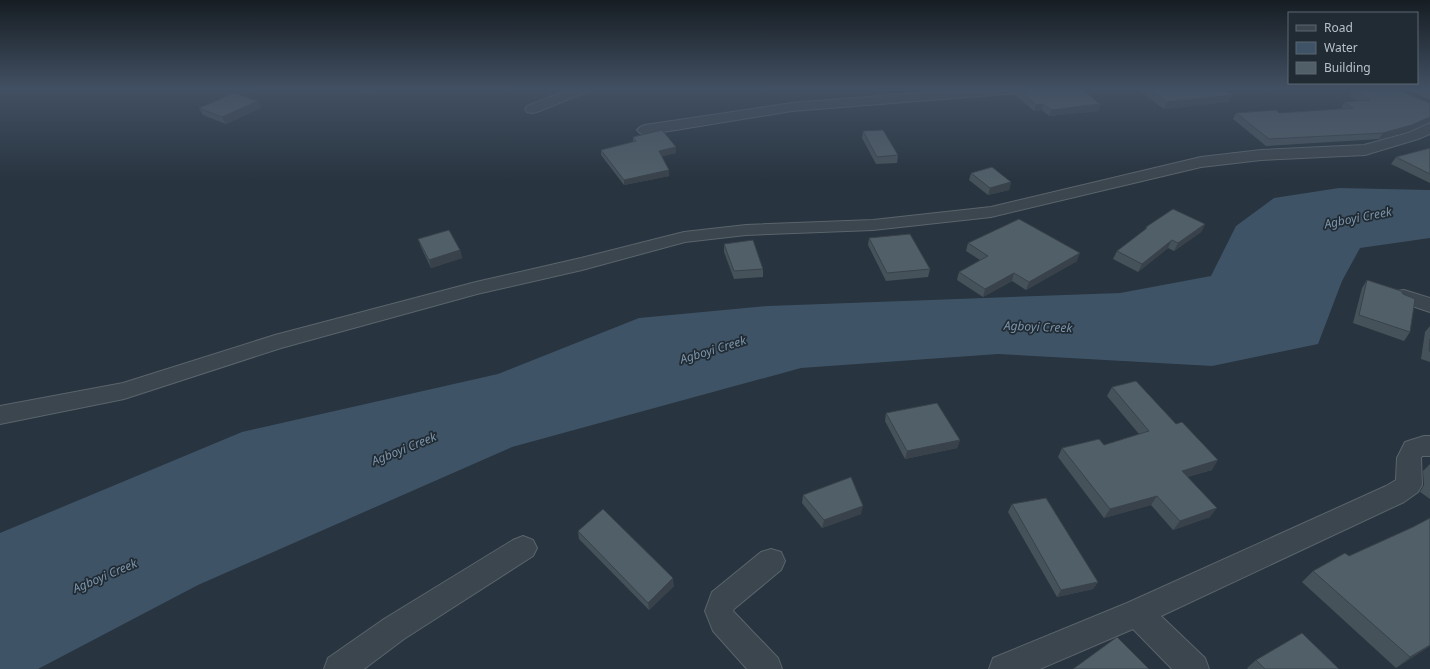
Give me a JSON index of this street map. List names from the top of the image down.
{
  "water": ["Agboyi Creek"],
  "legend": ["Road", "Water", "Building"]
}
